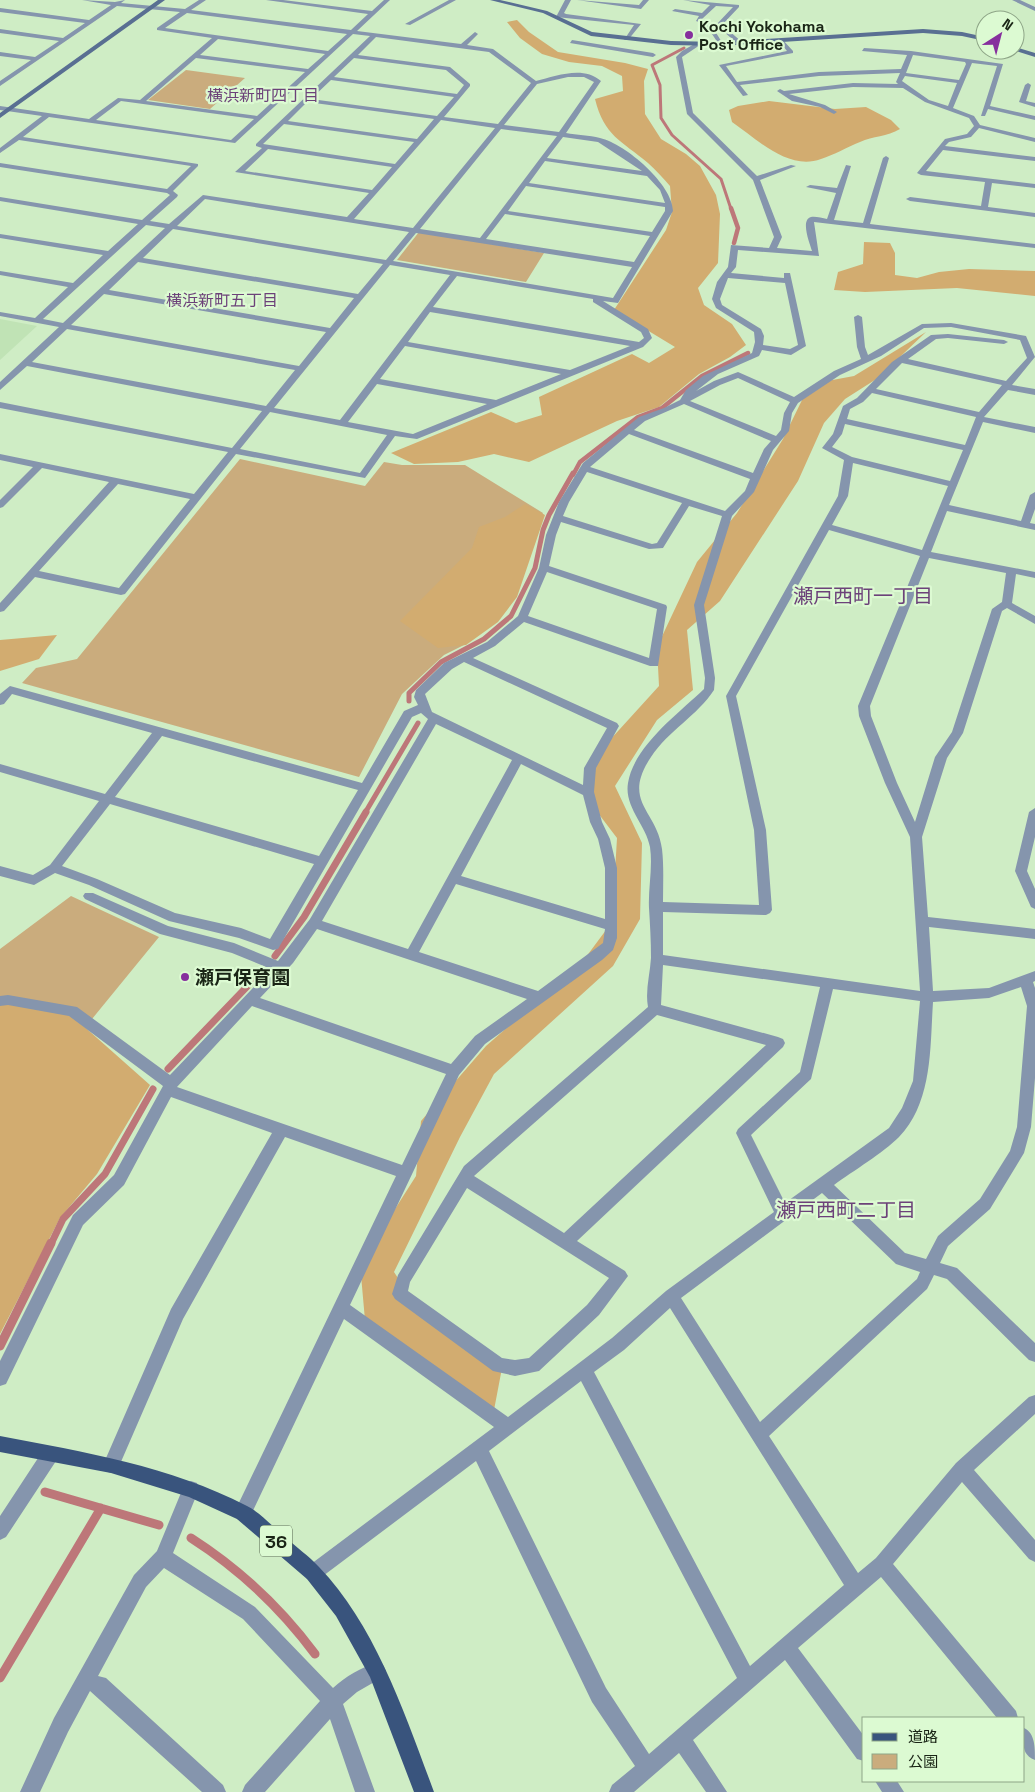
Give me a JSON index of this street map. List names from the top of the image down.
{
  "streets": {
    "main road": ["36"]
  },
  "districts": [
    "横浜新町四丁目",
    "横浜新町五丁目",
    "瀬戸西町一丁目",
    "瀬戸西町二丁目"
  ],
  "places": ["Kochi Yokohama Post Office", "瀬戸保育園"],
  "legend": ["道路", "公園"],
  "north": "top right"
}
